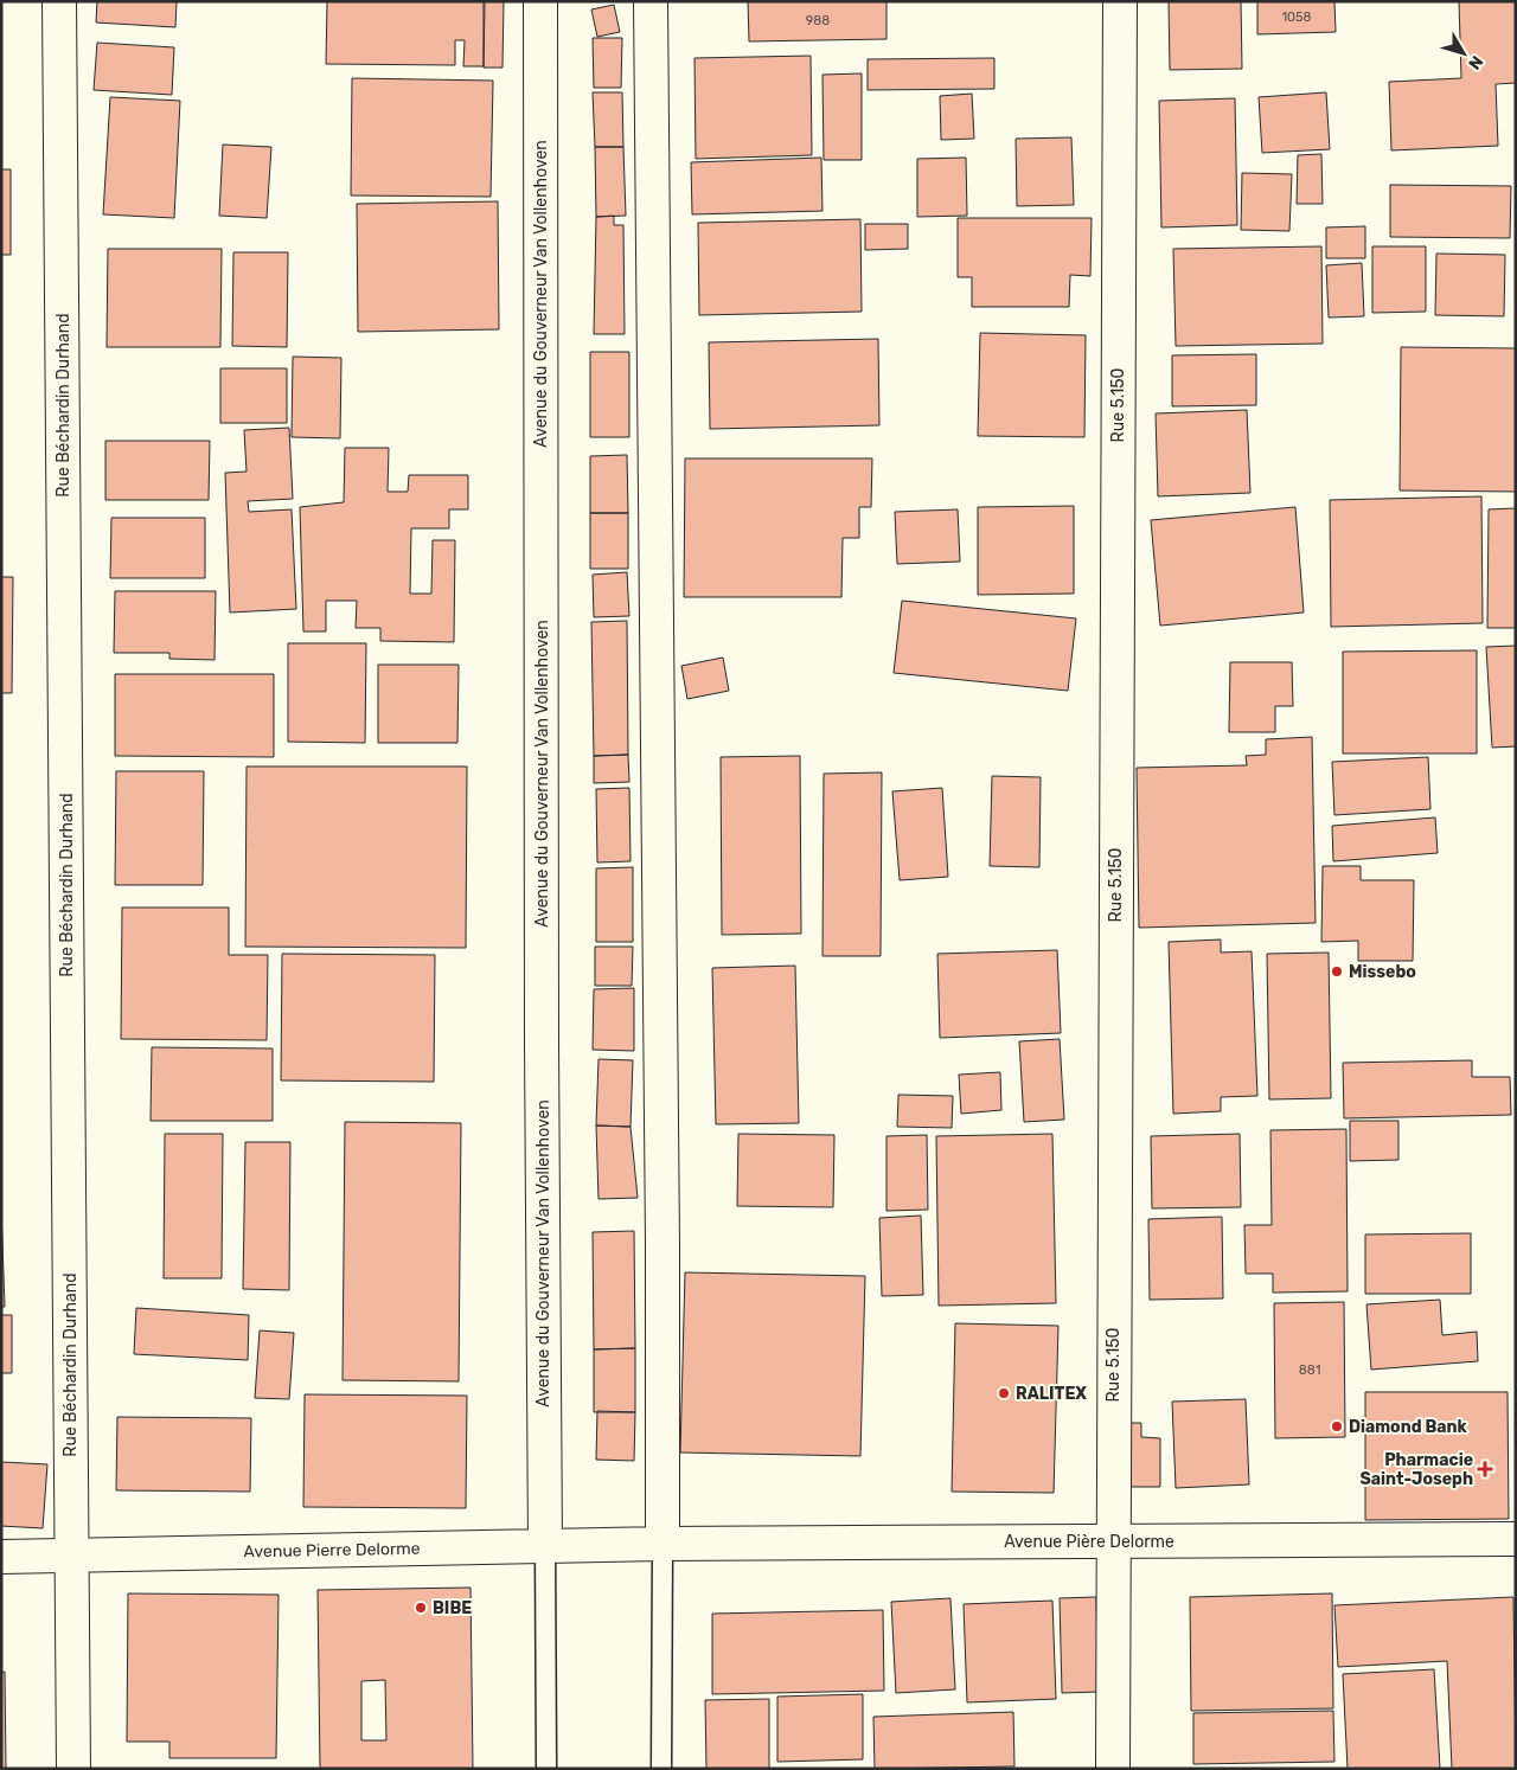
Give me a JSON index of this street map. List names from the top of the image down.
{
  "streets": {
    "main road": [
      "Avenue du Gouverneur Van Vollenhoven",
      "Rue Béchardin Durhand",
      "Rue 5.150",
      "Avenue Pière Delorme",
      "Avenue Pierre Delorme"
    ]
  },
  "crossings": [
    ["Avenue du Gouverneur Van Vollenhoven", "Avenue Pierre Delorme"],
    ["Rue Béchardin Durhand", "Avenue Pierre Delorme"],
    ["Rue 5.150", "Avenue Pière Delorme"],
    ["Avenue Pière Delorme", "Avenue Pierre Delorme"]
  ],
  "places": {
    "other": [
      "Missebo",
      "RALITEX",
      "Diamond Bank",
      "BIBE"
    ],
    "health": ["Pharmacie Saint-Joseph"]
  },
  "house_numbers": ["1058", "988", "881"],
  "north": "bottom right"
}
